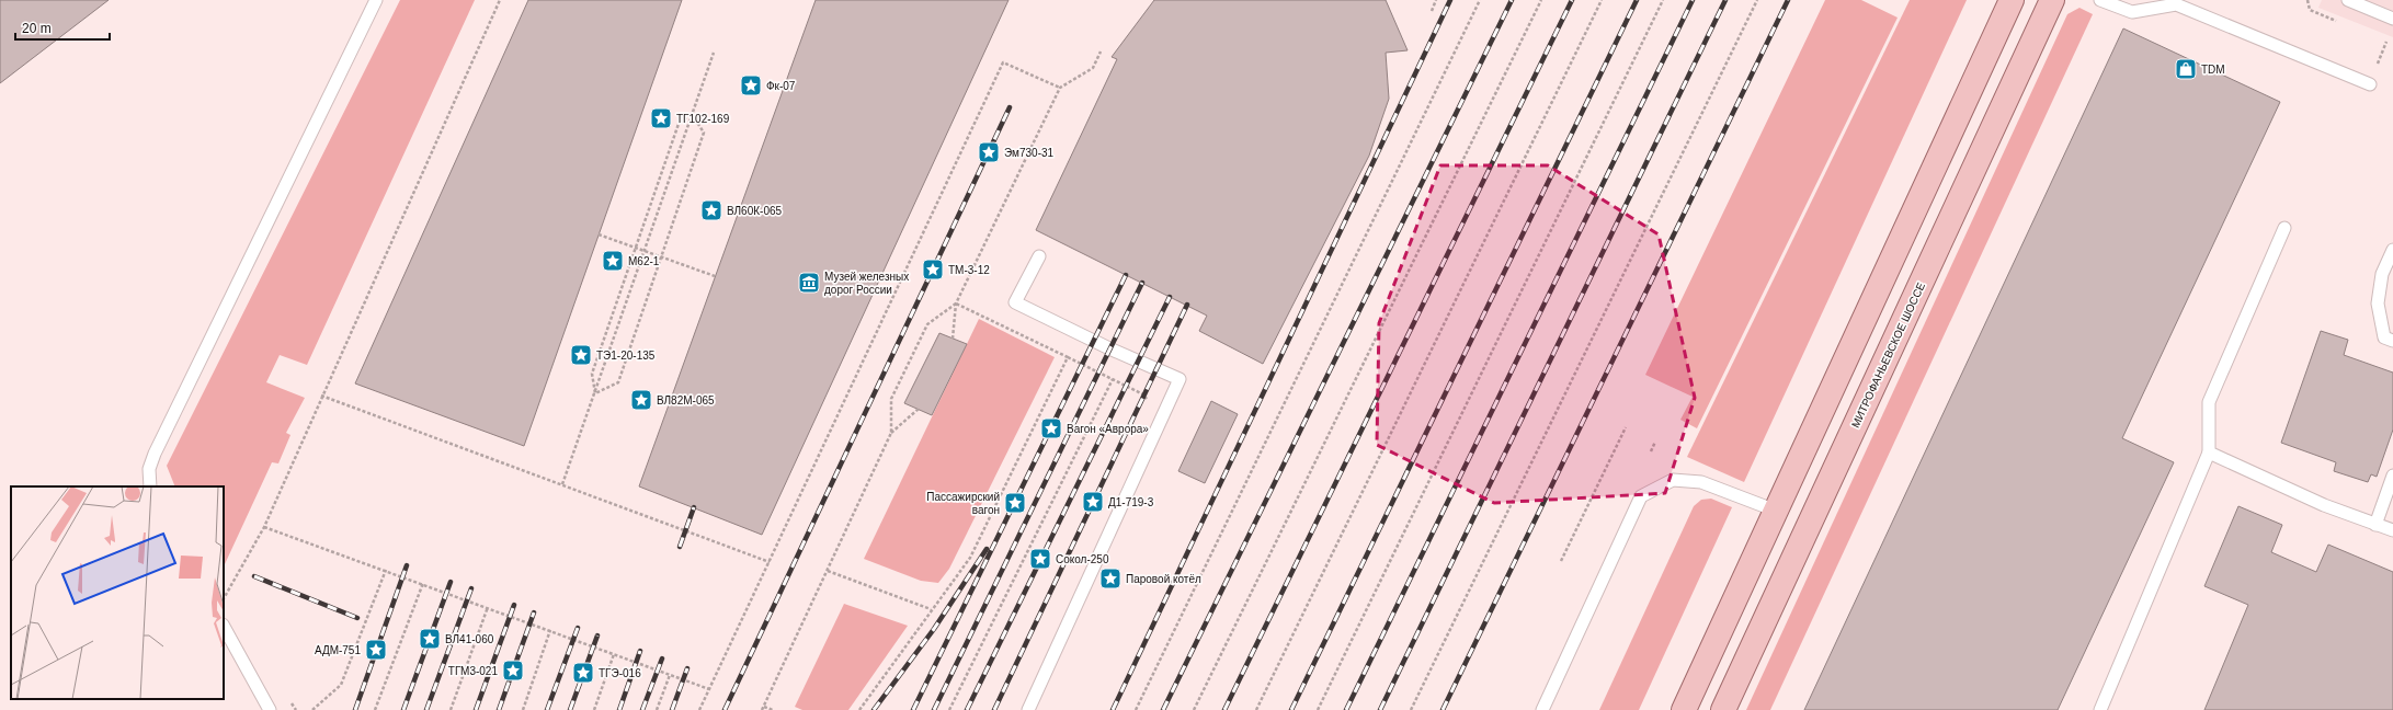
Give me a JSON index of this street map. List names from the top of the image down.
{
  "streets": {
    "main road": ["МИТРОФАНЬЕВСКОЕ ШОССЕ"]
  },
  "places": {
    "shop": ["TDM"],
    "place": [
      "Фк-07",
      "ТГ102-169",
      "Эм730-31",
      "ВЛ60К-065",
      "М62-1",
      "ТМ-3-12",
      "ТЭ1-20-135",
      "ВЛ82М-065",
      "Вагон «Аврора»",
      "Д1-719-3",
      "Пассажирский вагон",
      "Сокол-250",
      "Паровой котёл",
      "ВЛ41-060",
      "АДМ-751",
      "ТГМ3-021",
      "ТГЭ-016"
    ],
    "museum": ["Музей железных дорог России"]
  },
  "scale_bar": "20 m"
}
